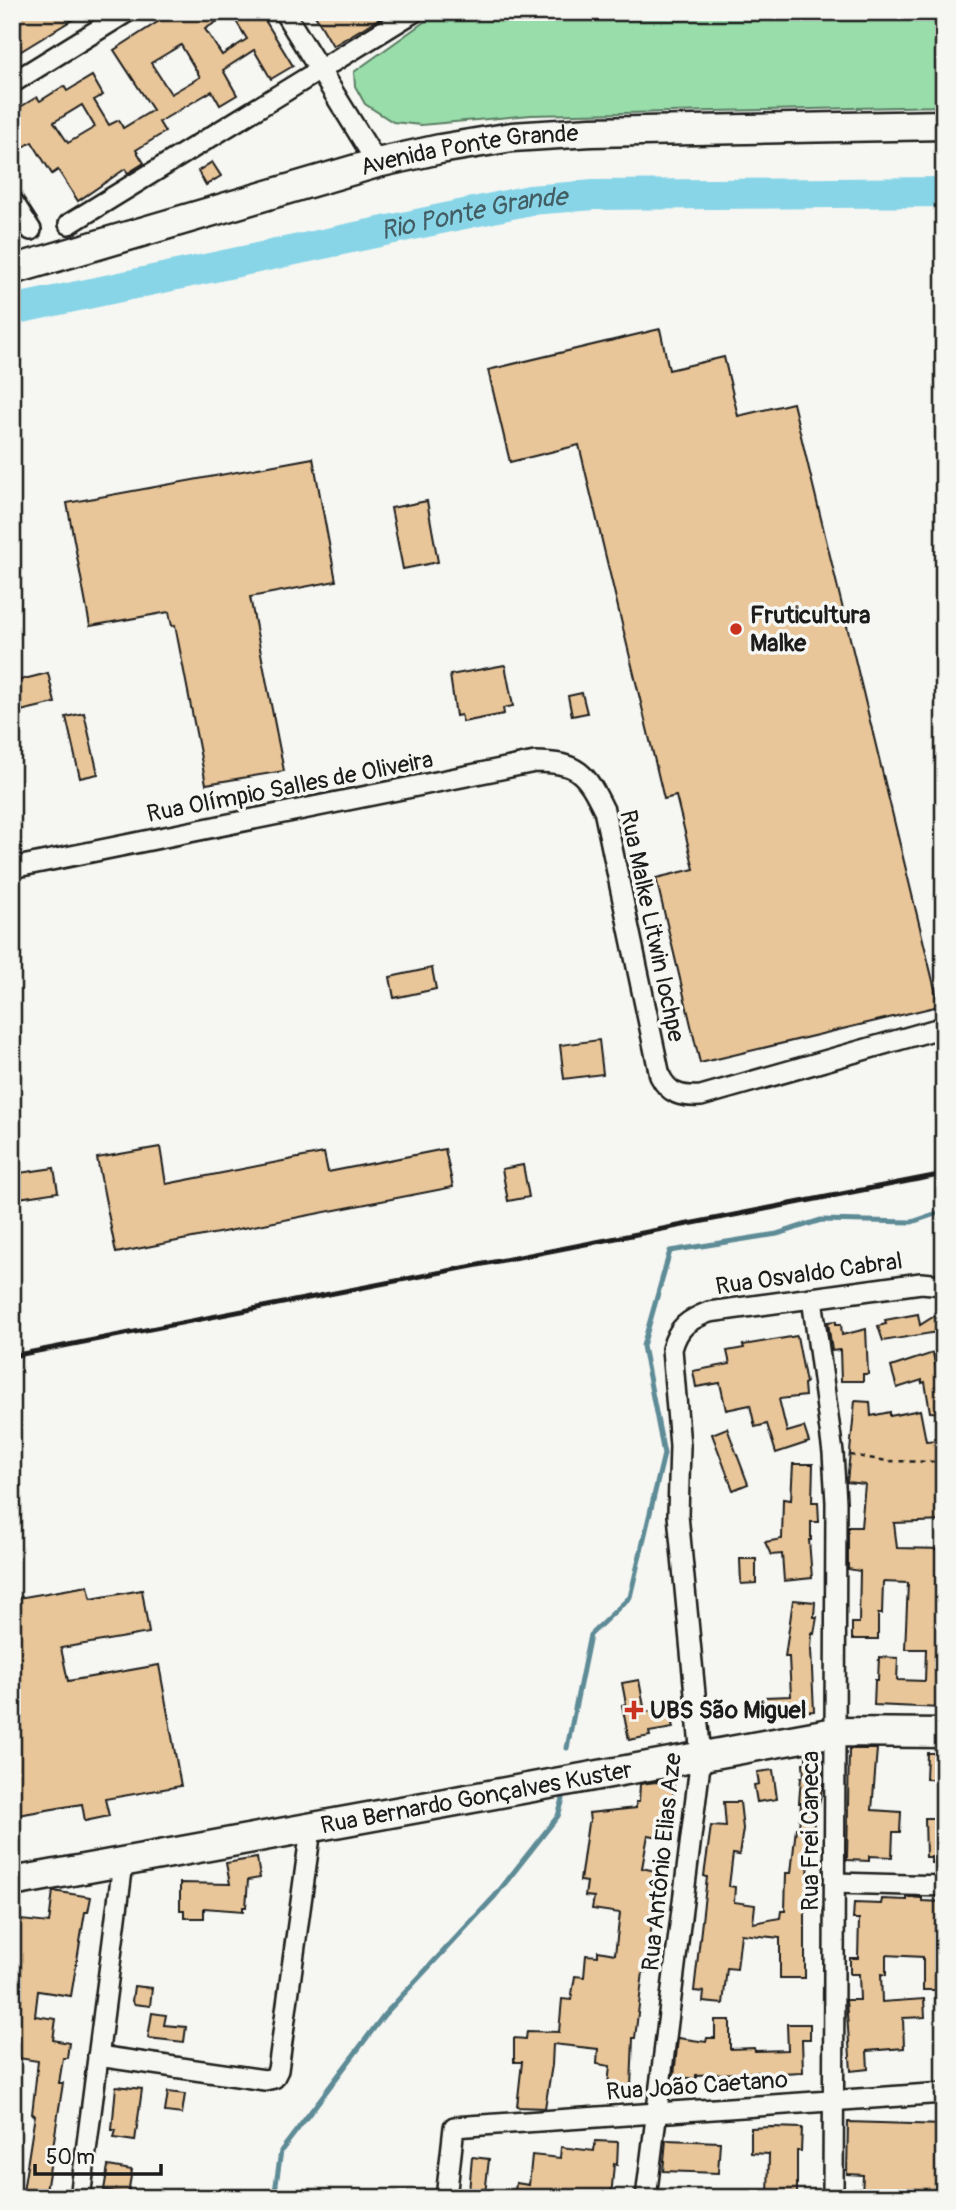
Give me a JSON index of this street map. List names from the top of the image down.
{
  "streets": {
    "street": [
      "Avenida Ponte Grande",
      "Rua Olímpio Salles de Oliveira",
      "Rua Malke Litwin Iochpe",
      "Rua Osvaldo Cabral",
      "Rua Bernardo Gonçalves Kuster",
      "Rua Frei Caneca",
      "Rua Antônio Elias Aze",
      "Rua João Caetano"
    ]
  },
  "crossings": [
    ["Rua Olímpio Salles de Oliveira", "Rua Malke Litwin Iochpe"],
    ["Rua Osvaldo Cabral", "Rua Frei Caneca"],
    ["Rua Osvaldo Cabral", "Rua Antônio Elias Aze"],
    ["Rua Bernardo Gonçalves Kuster", "Rua Frei Caneca"],
    ["Rua Bernardo Gonçalves Kuster", "Rua Antônio Elias Aze"],
    ["Rua Frei Caneca", "Rua João Caetano"],
    ["Rua Antônio Elias Aze", "Rua João Caetano"]
  ],
  "water": ["Rio Ponte Grande"],
  "places": {
    "other": ["Fruticultura Malke"],
    "health": ["UBS São Miguel"]
  },
  "scale_bar": "50 m"
}
